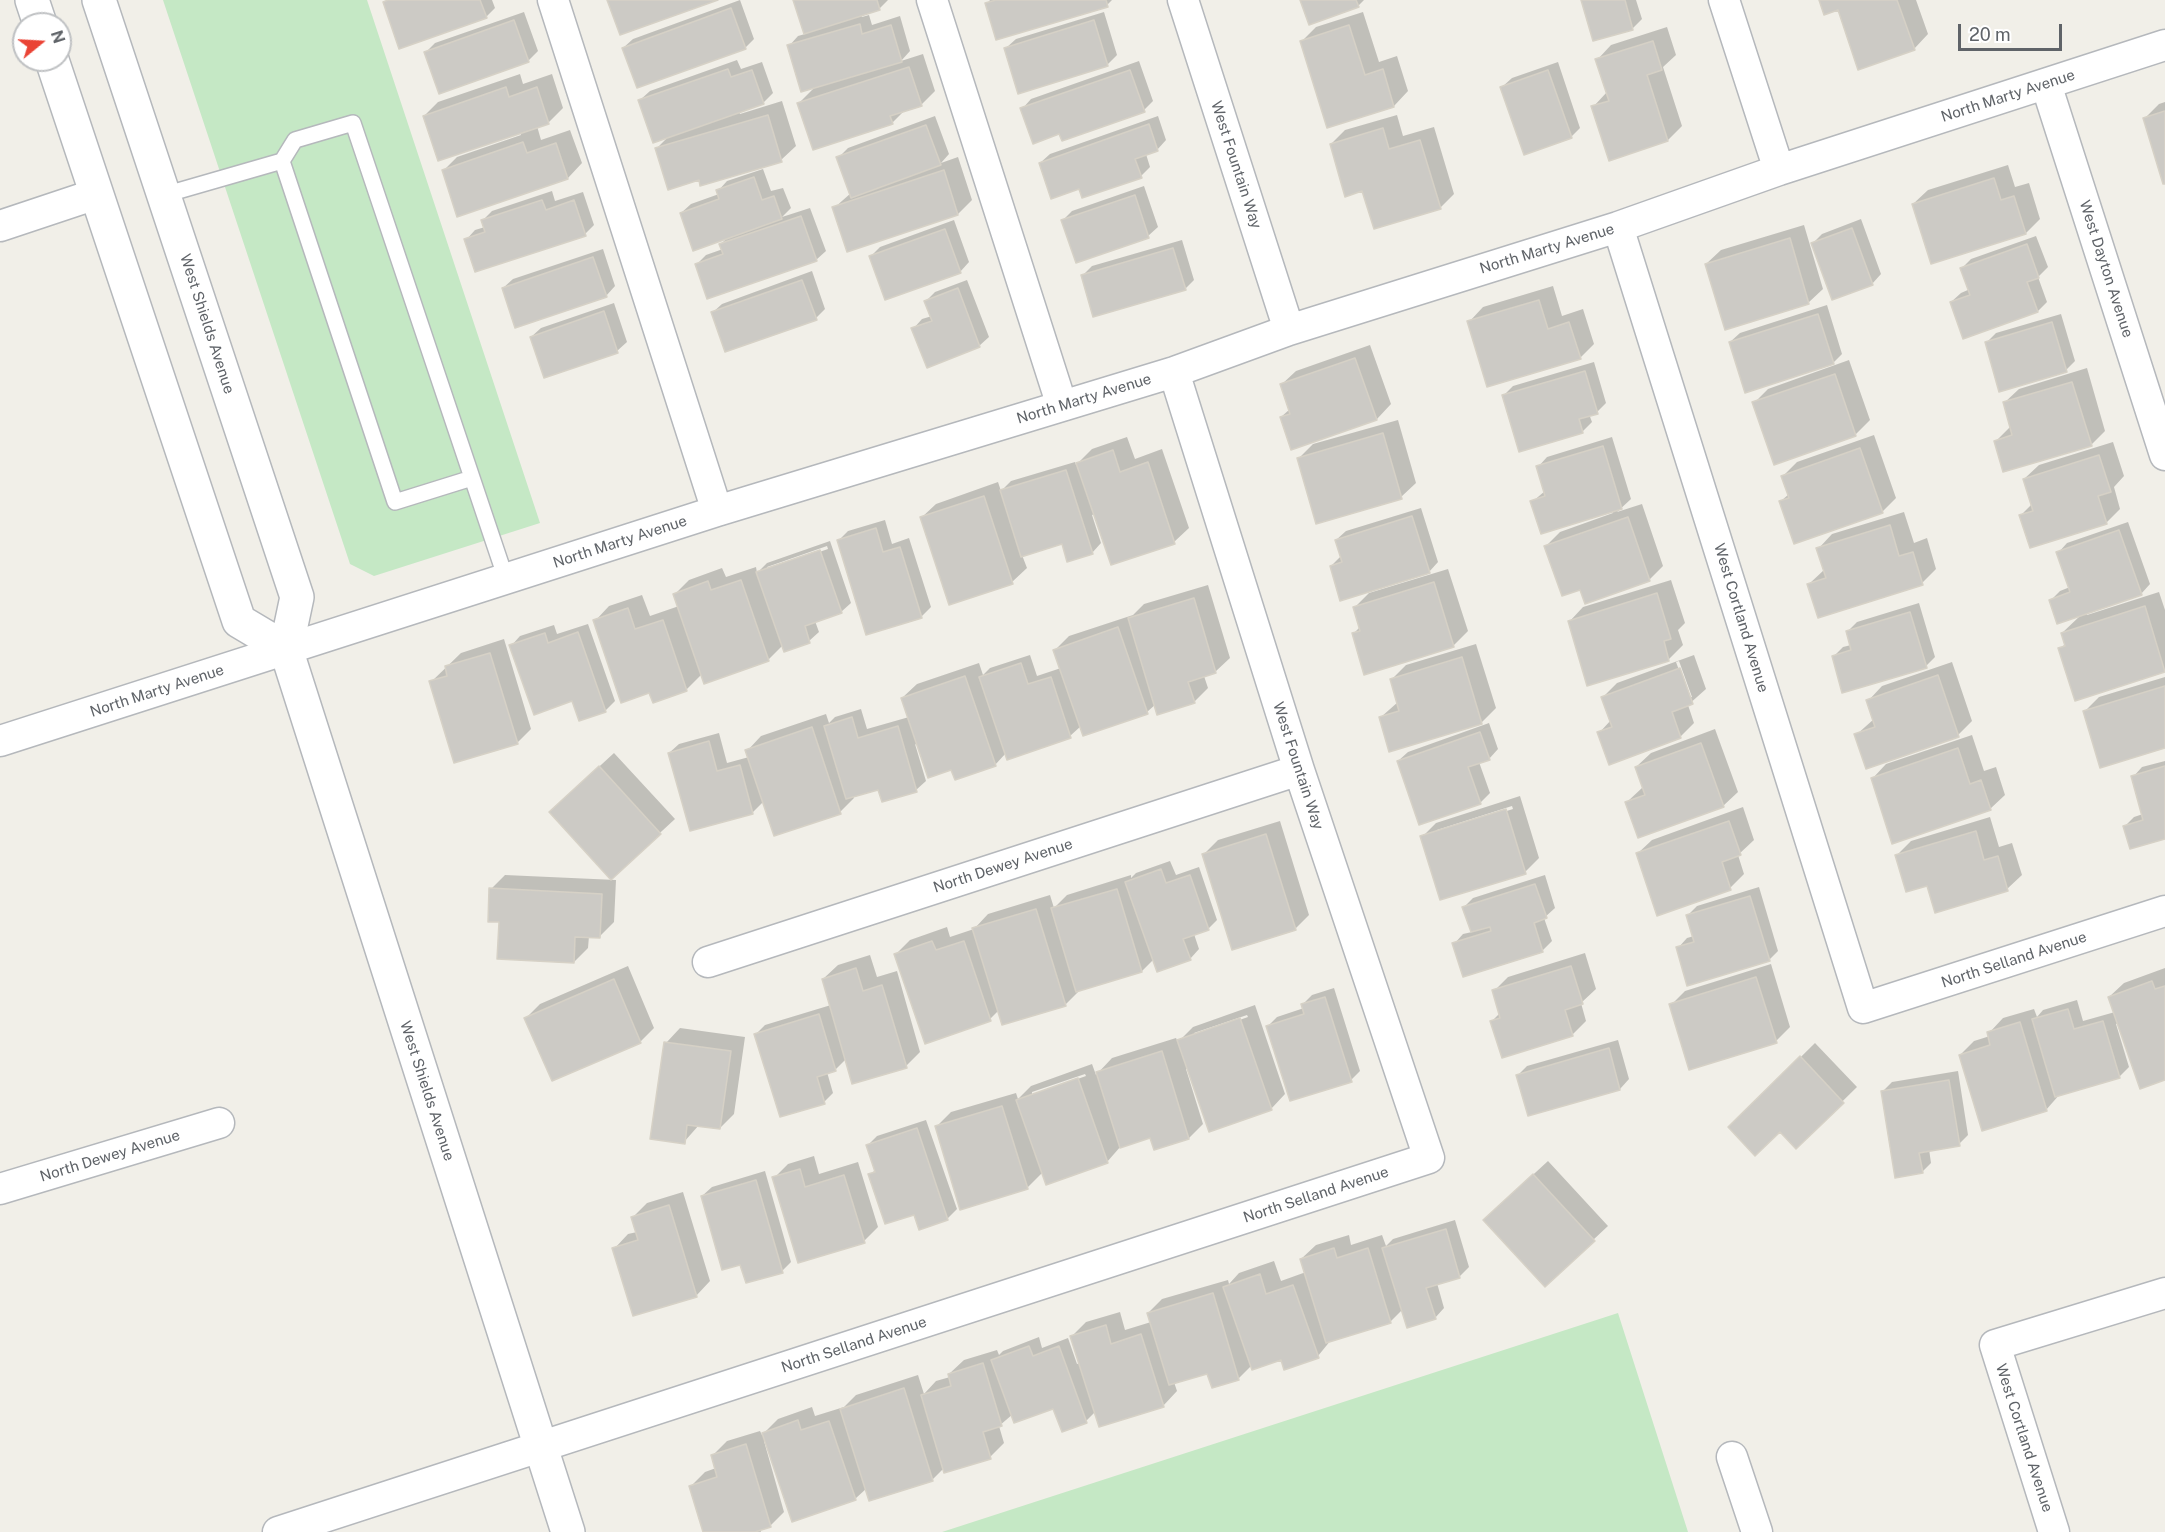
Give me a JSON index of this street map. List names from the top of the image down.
{
  "streets": {
    "street": [
      "North Marty Avenue",
      "West Fountain Way",
      "West Dayton Avenue",
      "West Shields Avenue",
      "West Cortland Avenue",
      "North Dewey Avenue",
      "North Selland Avenue"
    ]
  },
  "crossings": [
    ["North Marty Avenue", "West Fountain Way"],
    ["North Marty Avenue", "West Dayton Avenue"],
    ["North Marty Avenue", "West Shields Avenue"],
    ["North Marty Avenue", "West Cortland Avenue"],
    ["West Fountain Way", "North Dewey Avenue"],
    ["West Fountain Way", "North Selland Avenue"],
    ["West Shields Avenue", "North Selland Avenue"],
    ["West Cortland Avenue", "North Selland Avenue"]
  ],
  "scale_bar": "20 m",
  "north": "right"
}
